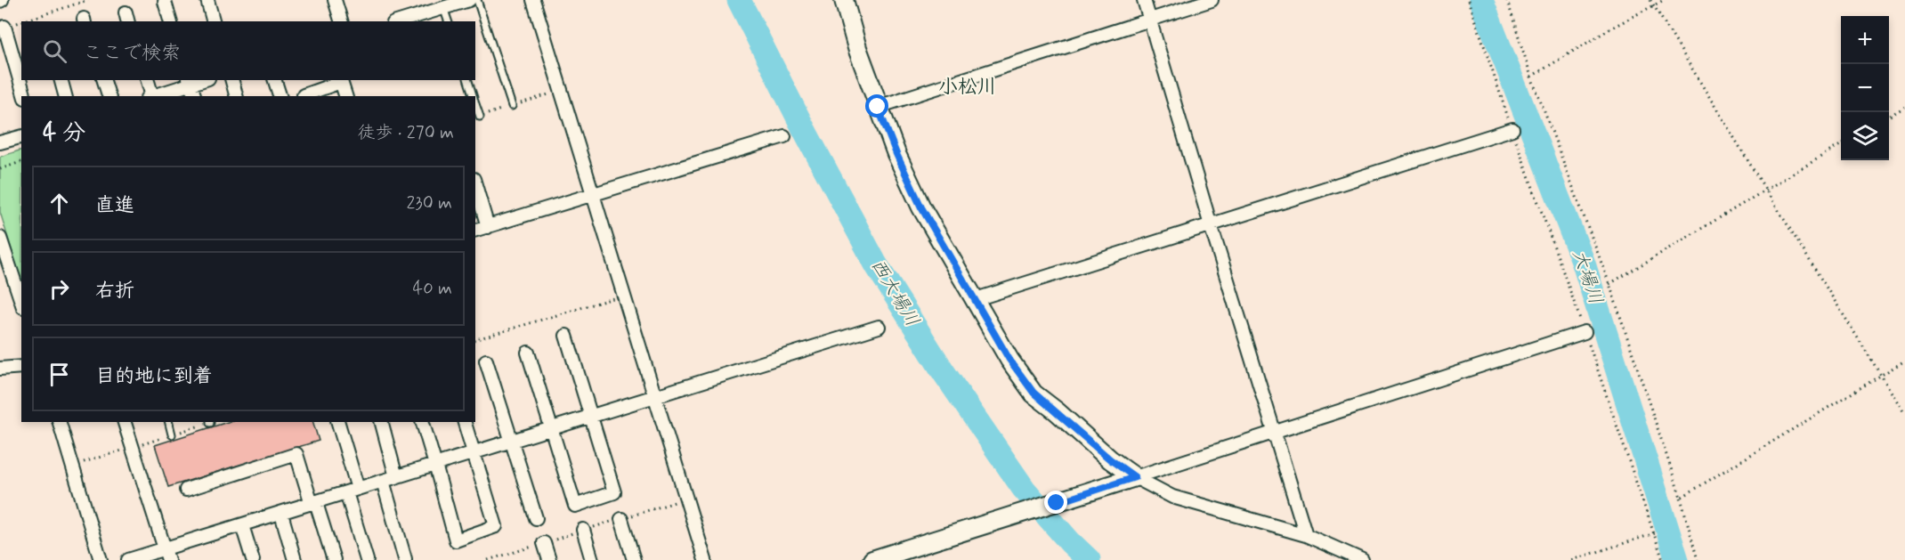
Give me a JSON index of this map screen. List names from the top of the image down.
{
  "districts": ["小松川"],
  "water": ["大場川", "西大場川"],
  "page": {
    "map_buttons": ["+", "−"],
    "search": "ここで検索",
    "heading": ["4 分", "徒歩 · 270 m"],
    "list": [
      ["直進", "230 m"],
      ["右折", "40 m"],
      "目的地に到着"
    ]
  }
}
